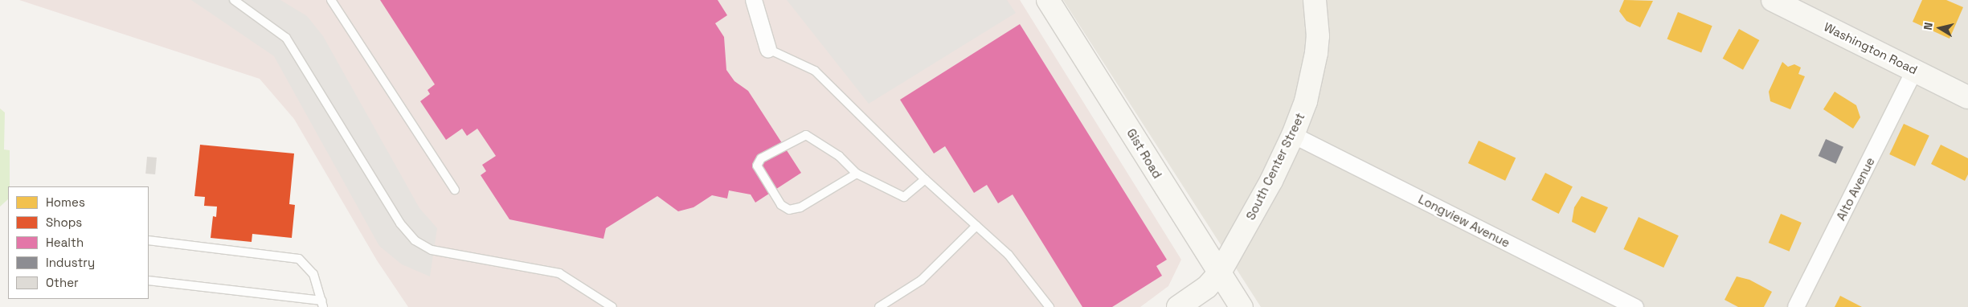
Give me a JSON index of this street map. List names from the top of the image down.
{
  "streets": {
    "street": [
      "Washington Road",
      "Gist Road",
      "South Center Street",
      "Alto Avenue",
      "Longview Avenue"
    ]
  },
  "crossings": [
    ["Washington Road", "Alto Avenue"],
    ["Gist Road", "South Center Street"],
    ["South Center Street", "Longview Avenue"]
  ],
  "legend": [
    "Homes",
    "Shops",
    "Health",
    "Industry",
    "Other"
  ],
  "north": "left"
}
